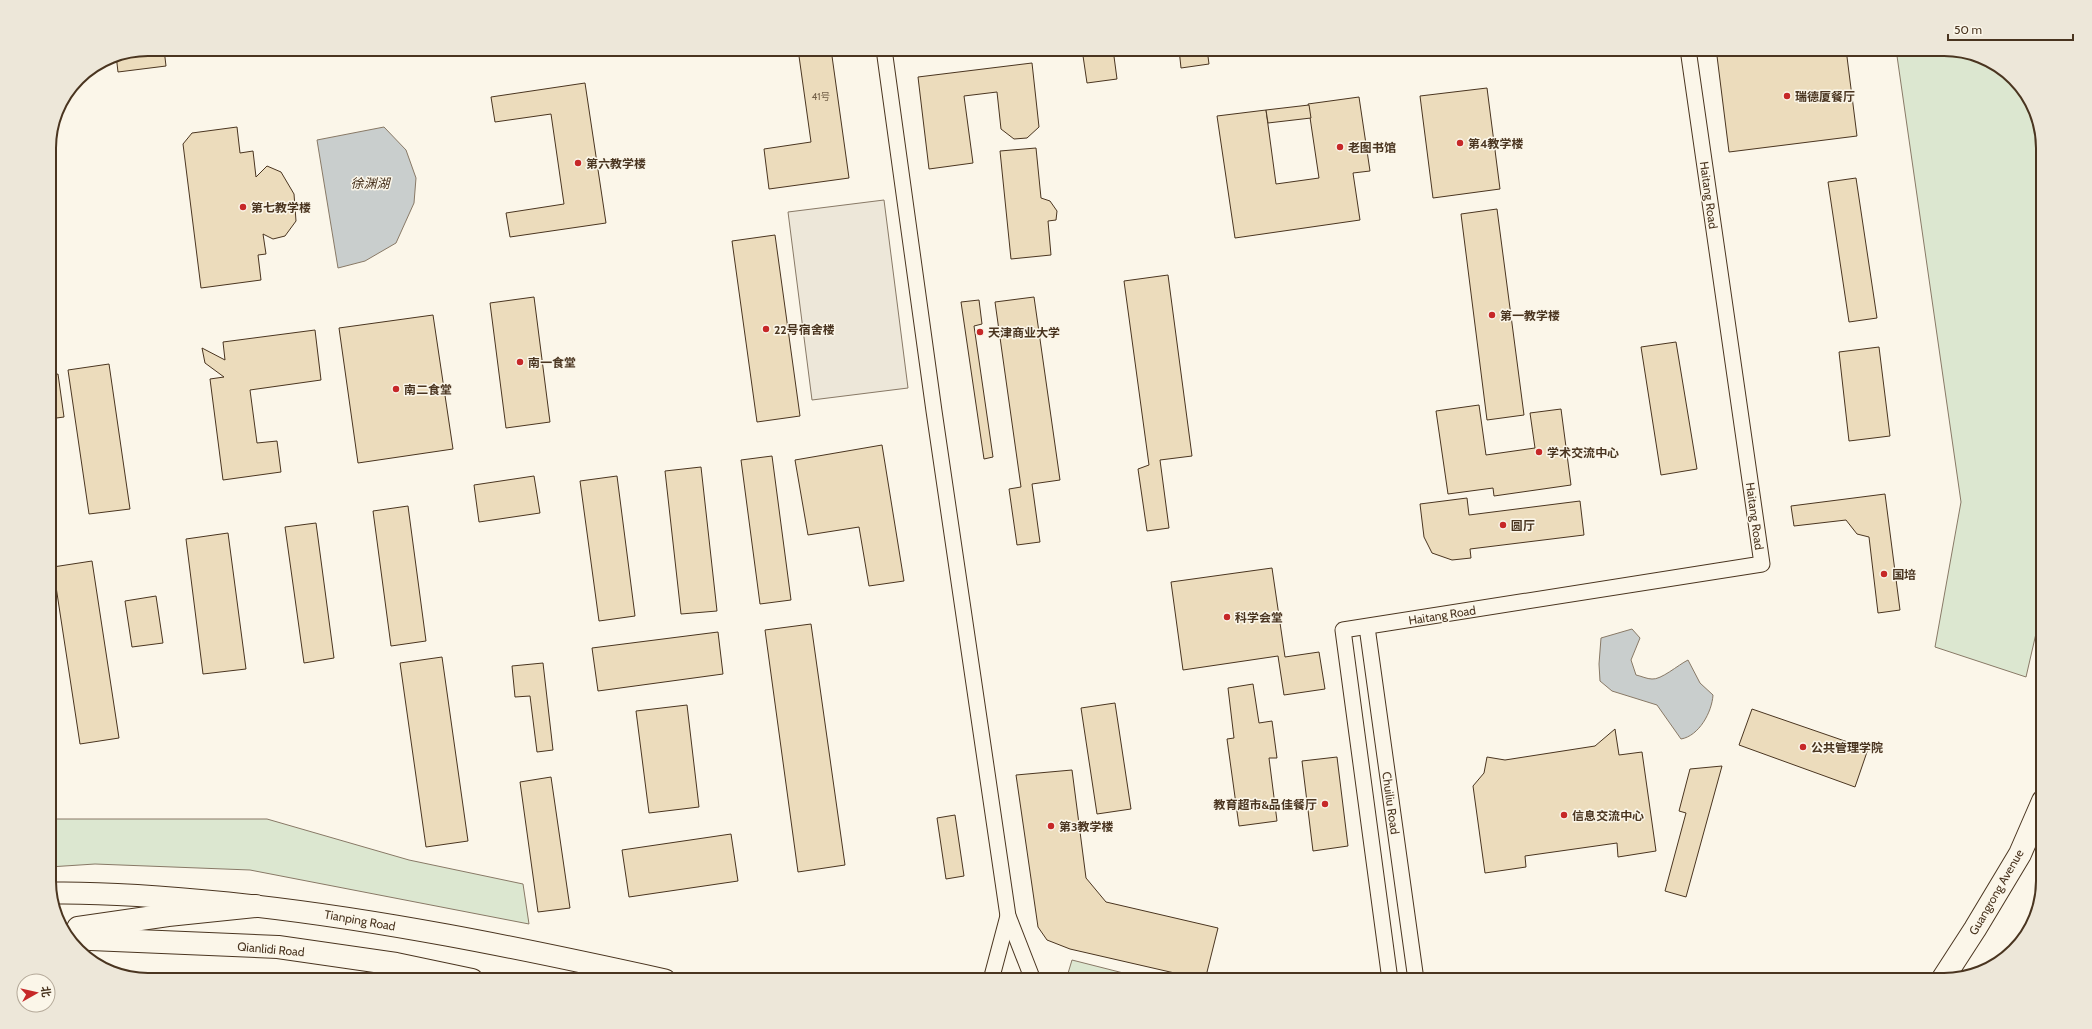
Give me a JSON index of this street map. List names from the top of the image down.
{
  "streets": {
    "main road": ["Guangrong Avenue", "Qianlidi Road"],
    "street": ["Haitang Road", "Chuiliu Road", "Tianping Road"]
  },
  "crossings": [
    ["Haitang Road", "Chuiliu Road"]
  ],
  "water": ["徐渊湖"],
  "places": [
    "瑞德厦餐厅",
    "第4教学楼",
    "老图书馆",
    "第六教学楼",
    "第七教学楼",
    "第一教学楼",
    "22号宿舍楼",
    "天津商业大学",
    "南一食堂",
    "南二食堂",
    "学术交流中心",
    "圆厅",
    "国培",
    "科学会堂",
    "公共管理学院",
    "教育超市&品佳餐厅",
    "信息交流中心",
    "第3教学楼"
  ],
  "house_numbers": ["41号"],
  "scale_bar": "50 m",
  "north": "right"
}
